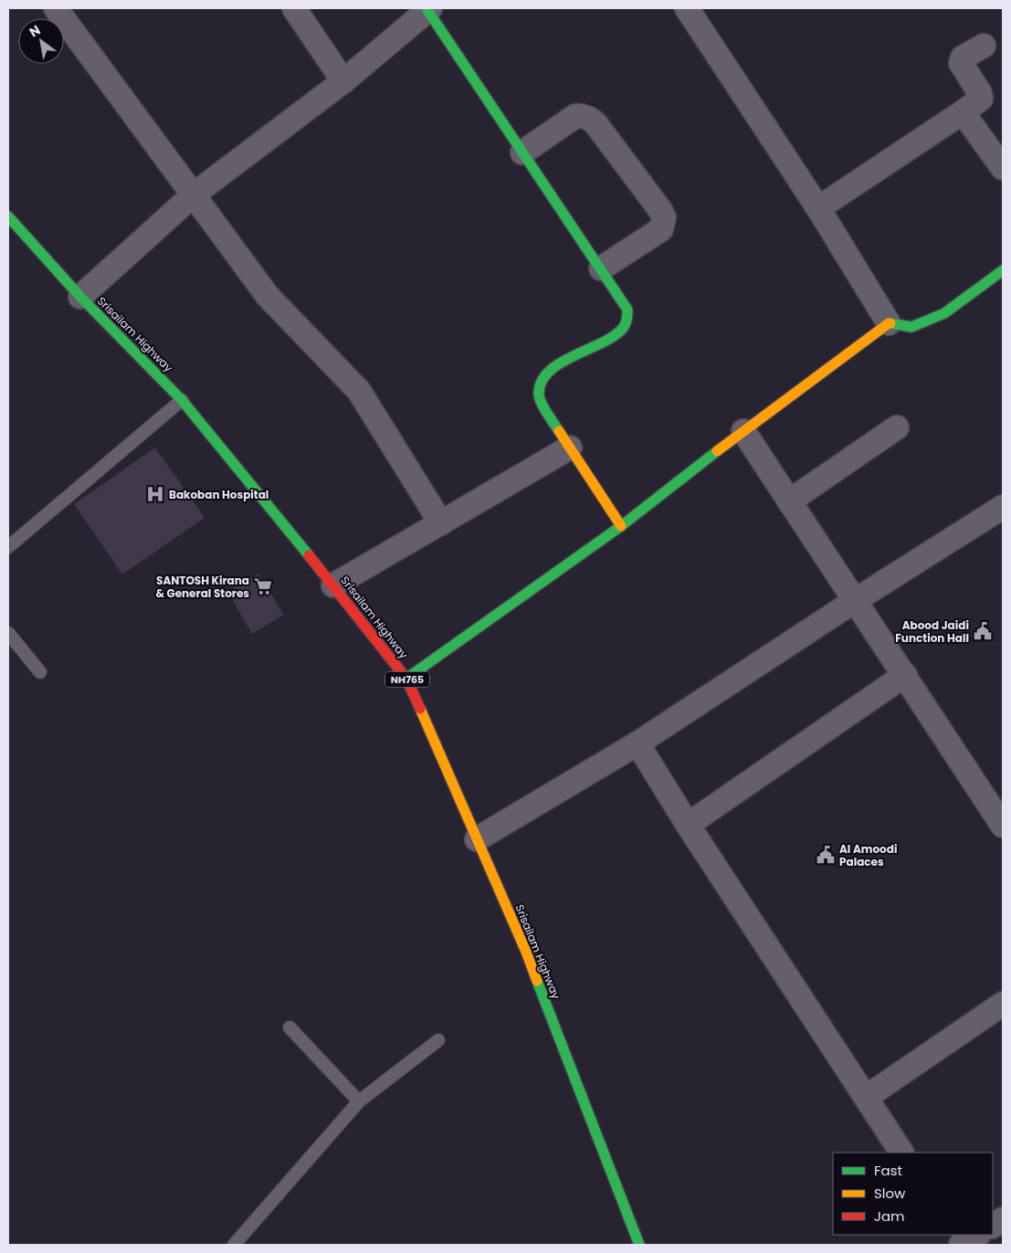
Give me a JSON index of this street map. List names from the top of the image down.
{
  "streets": {
    "main road": ["Srisailam Highway", "NH765"]
  },
  "places": {
    "hospital": ["Bakoban Hospital"],
    "supermarket": ["SANTOSH Kirana & General Stores"],
    "public building": ["Abood Jaidi Function Hall", "Al Amoodi Palaces"]
  },
  "legend": ["Fast", "Slow", "Jam"],
  "north": "top left"
}
